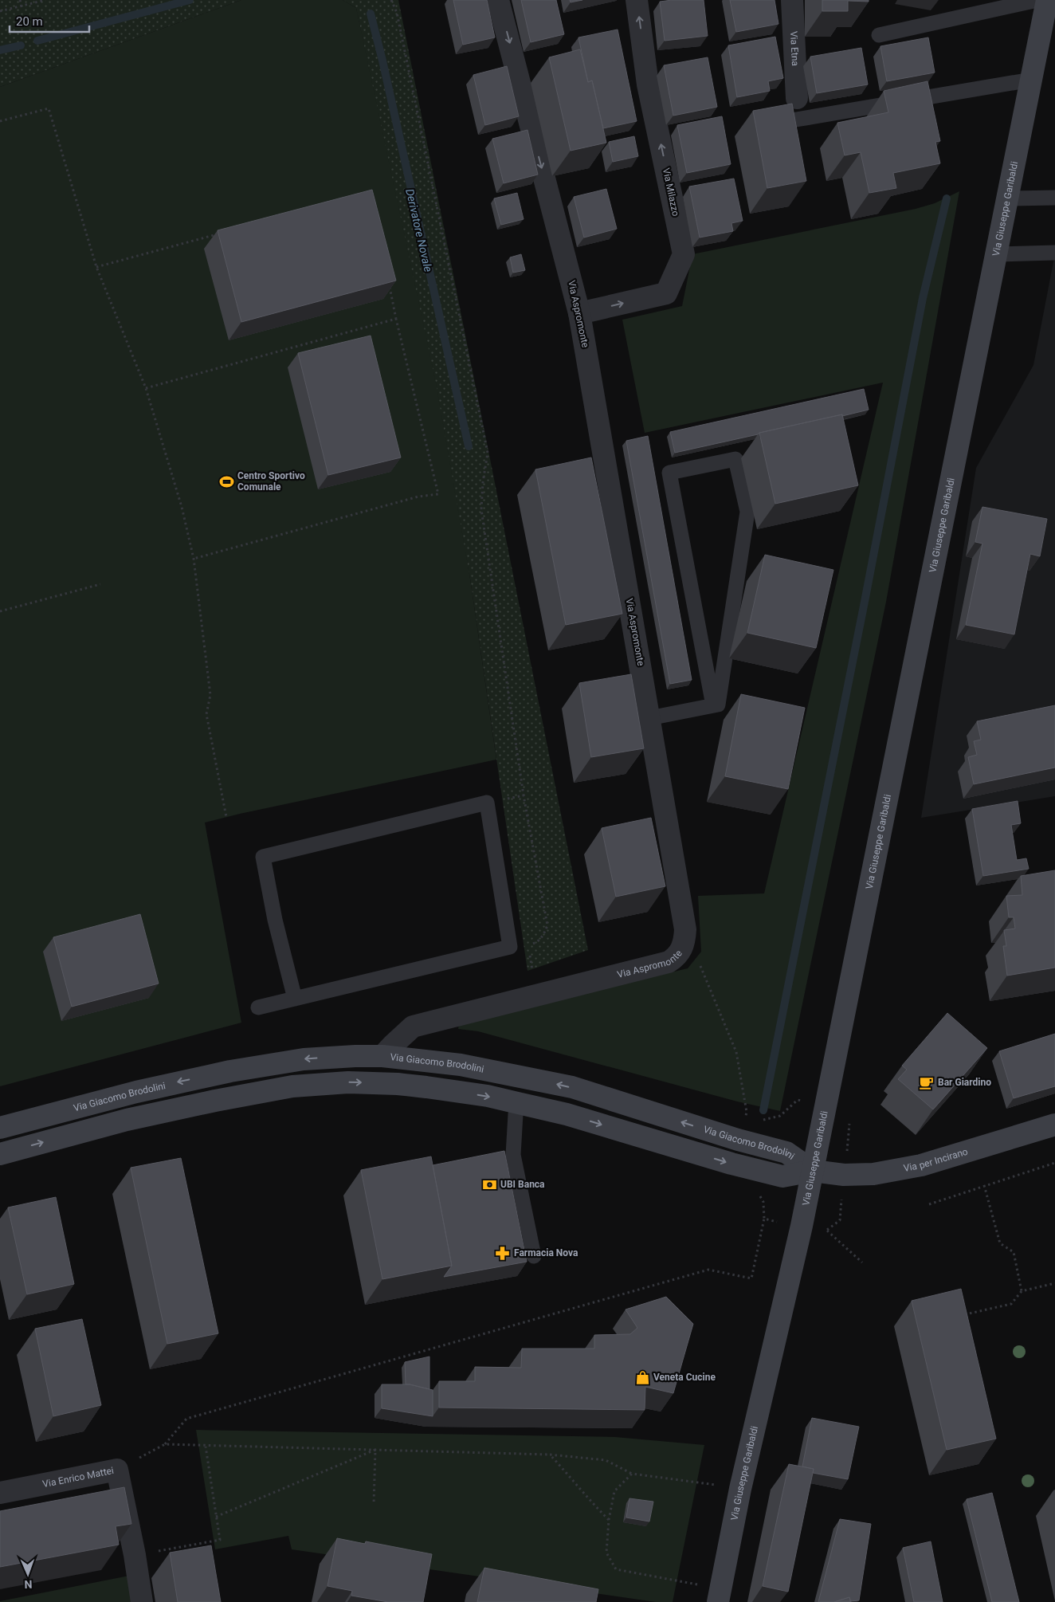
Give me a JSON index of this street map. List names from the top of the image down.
{
  "streets": {
    "main road": ["Via Giuseppe Garibaldi", "Via Giacomo Brodolini", "Via per Incirano"],
    "street": [
      "Via Etna",
      "Via Milazzo",
      "Via Aspromonte",
      "Via Enrico Mattei"
    ]
  },
  "crossings": [
    ["Via Milazzo", "Via Aspromonte"],
    ["Via Giuseppe Garibaldi", "Via Giacomo Brodolini"],
    ["Via Giuseppe Garibaldi", "Via per Incirano"],
    ["Via Aspromonte", "Via Giacomo Brodolini"],
    ["Via Giacomo Brodolini", "Via per Incirano"]
  ],
  "one_way": ["Via Milazzo"],
  "water": ["Derivatore Novale"],
  "places": {
    "sports": ["Centro Sportivo Comunale"],
    "cafe": ["Bar Giardino"],
    "bank": ["UBI Banca"],
    "pharmacy": ["Farmacia Nova"],
    "shop": ["Veneta Cucine"]
  },
  "scale_bar": "20 m",
  "north": "bottom"
}
